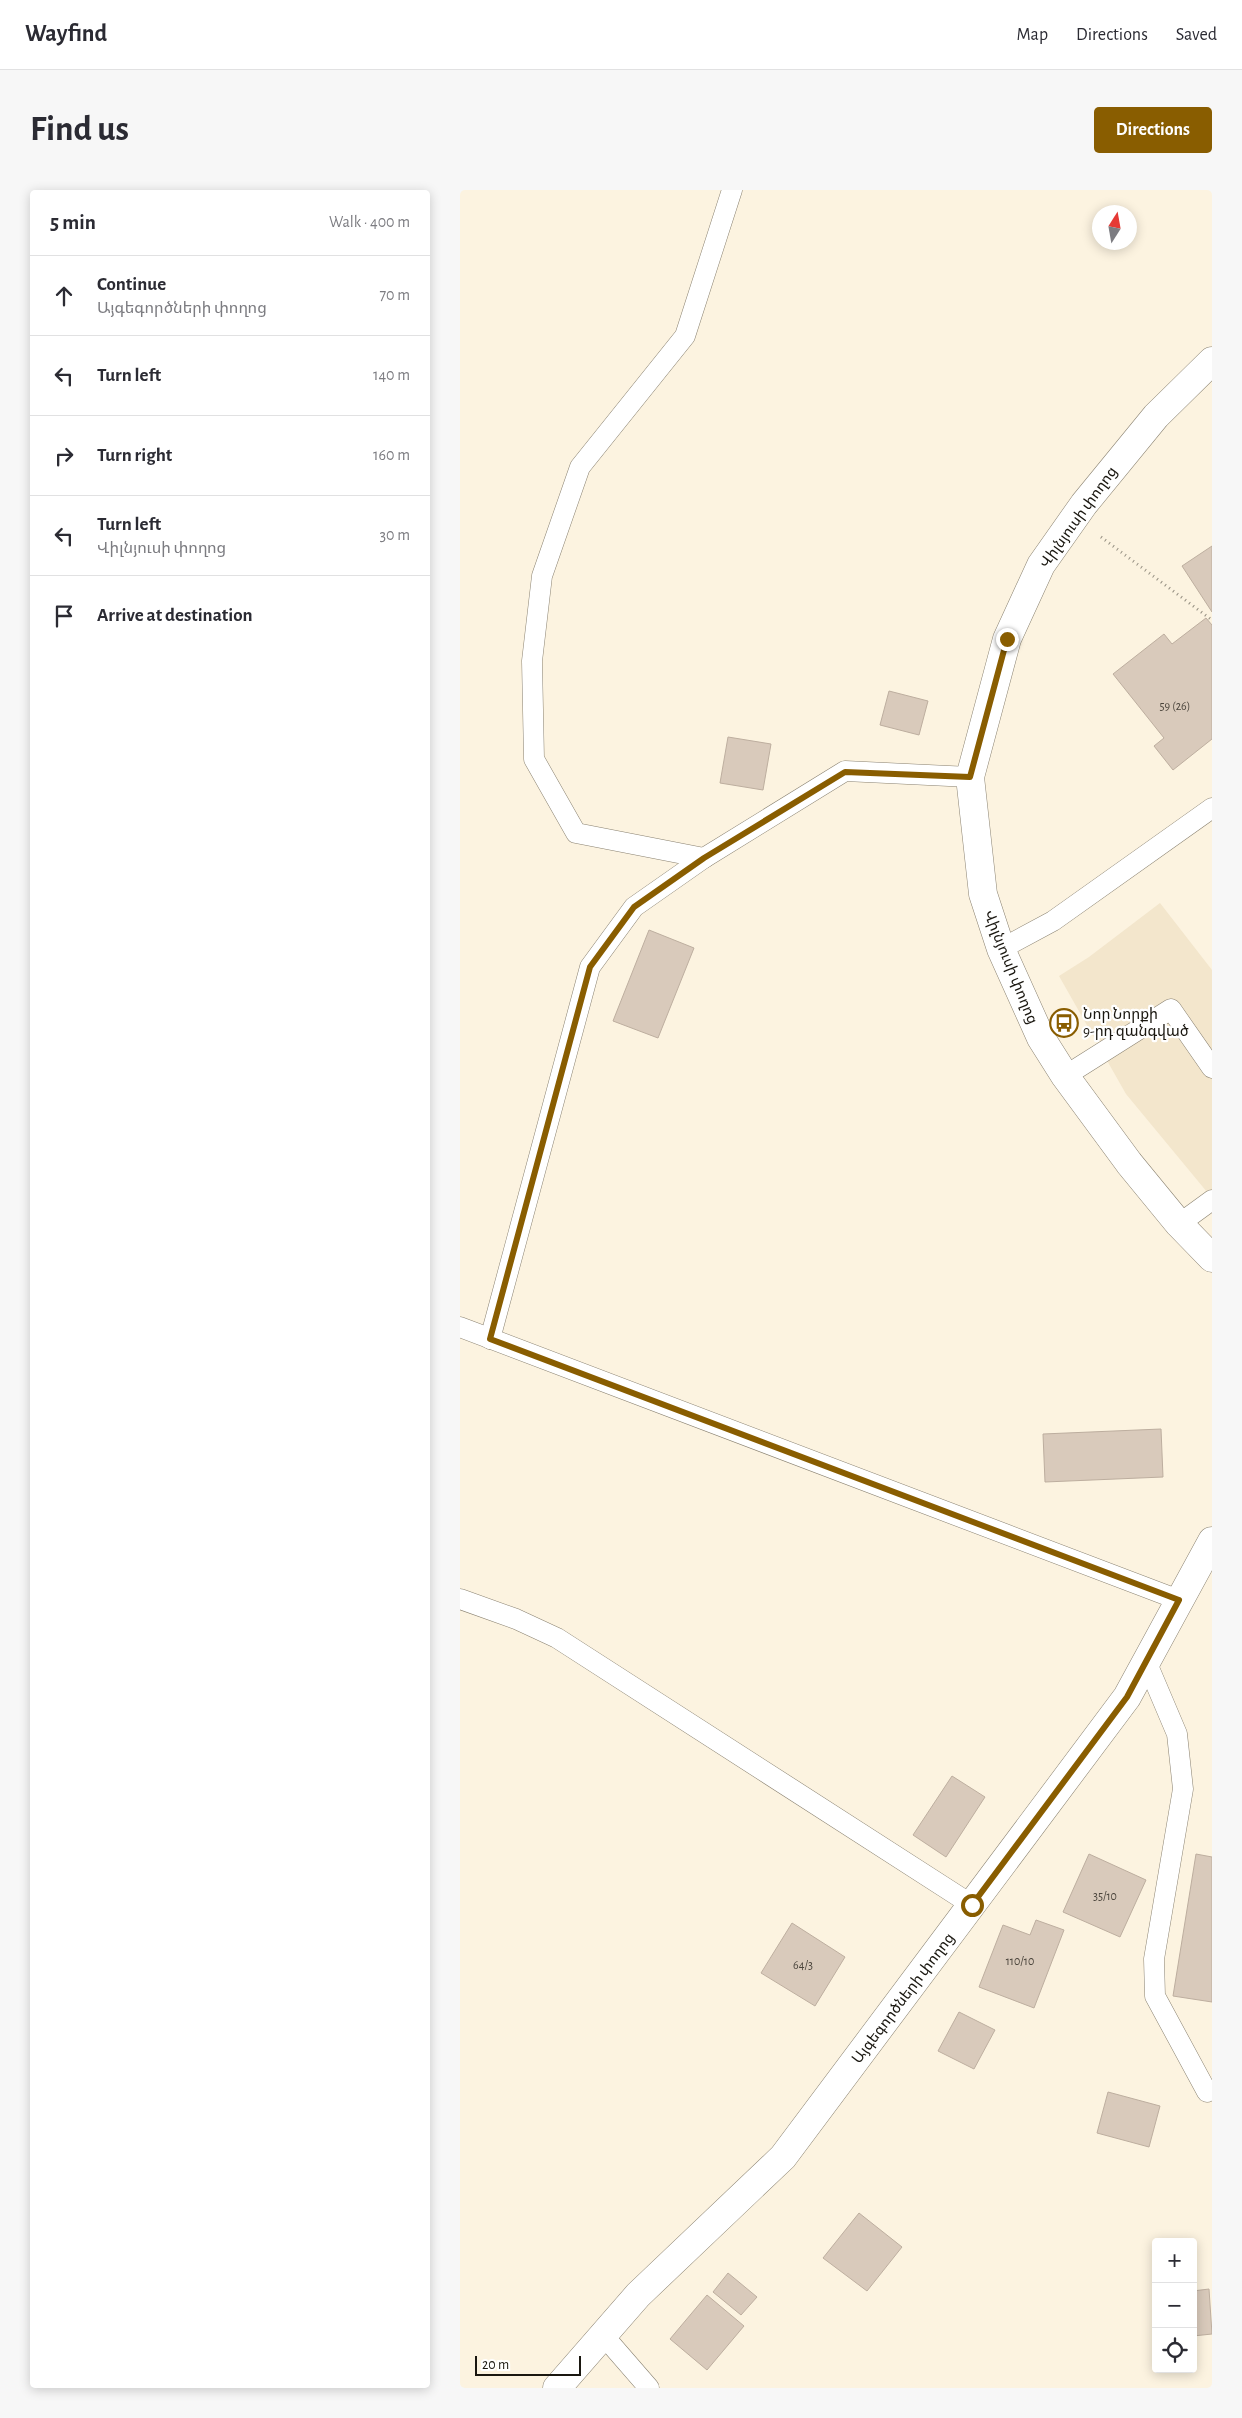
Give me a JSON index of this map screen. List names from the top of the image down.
{
  "streets": {
    "street": ["Վիլնյուսի փողոց", "Այգեգործների փողոց"]
  },
  "places": {
    "bus stop": ["Նոր Նորքի 9-րդ զանգված"]
  },
  "house_numbers": [
    "59 (26)",
    "35/10",
    "110/10",
    "64/3"
  ],
  "scale_bar": "20 m",
  "north": "top",
  "page": {
    "header": "Wayfind",
    "nav": ["Map", "Directions", "Saved"],
    "buttons": "Directions",
    "title": "Find us",
    "heading": ["5 min", "Walk · 400 m"],
    "list": [
      ["Continue", "Այգեգործների փողոց", "70 m"],
      ["Turn left", "140 m"],
      ["Turn right", "160 m"],
      ["Turn left", "Վիլնյուսի փողոց", "30 m"],
      "Arrive at destination"
    ],
    "map_buttons": ["+", "−"],
    "scale": "20 m"
  }
}
